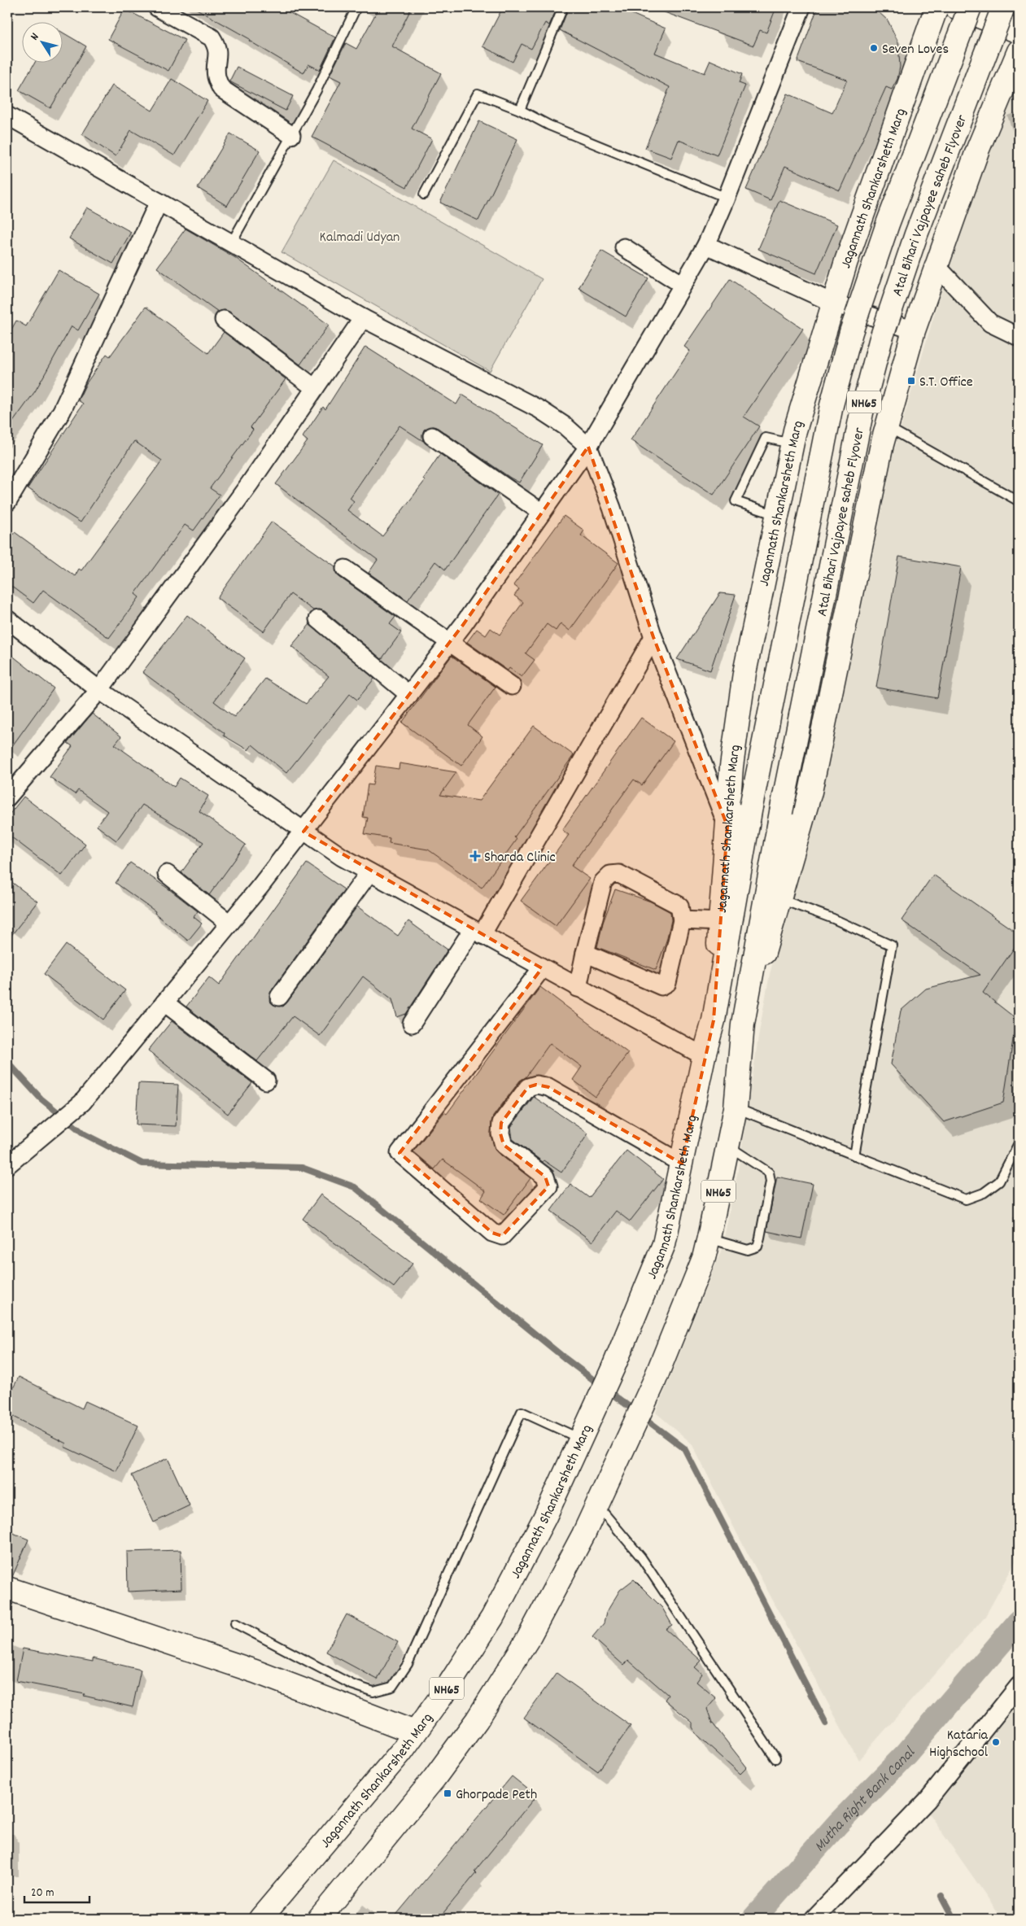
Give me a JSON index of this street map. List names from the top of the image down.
{
  "streets": {
    "main road": ["Jagannath Shankarsheth Marg", "Atal Bihari Vajpayee saheb Flyover", "NH65"]
  },
  "crossings": [
    ["Atal Bihari Vajpayee saheb Flyover", "NH65"]
  ],
  "water": ["Mutha Right Bank Canal"],
  "parks": ["Kalmadi Udyan"],
  "places": {
    "other": ["Seven Loves", "Kataria Highschool"],
    "transit": ["S.T. Office", "Ghorpade Peth"],
    "health": ["Sharda Clinic"]
  },
  "scale_bar": "20 m",
  "north": "top left"
}
